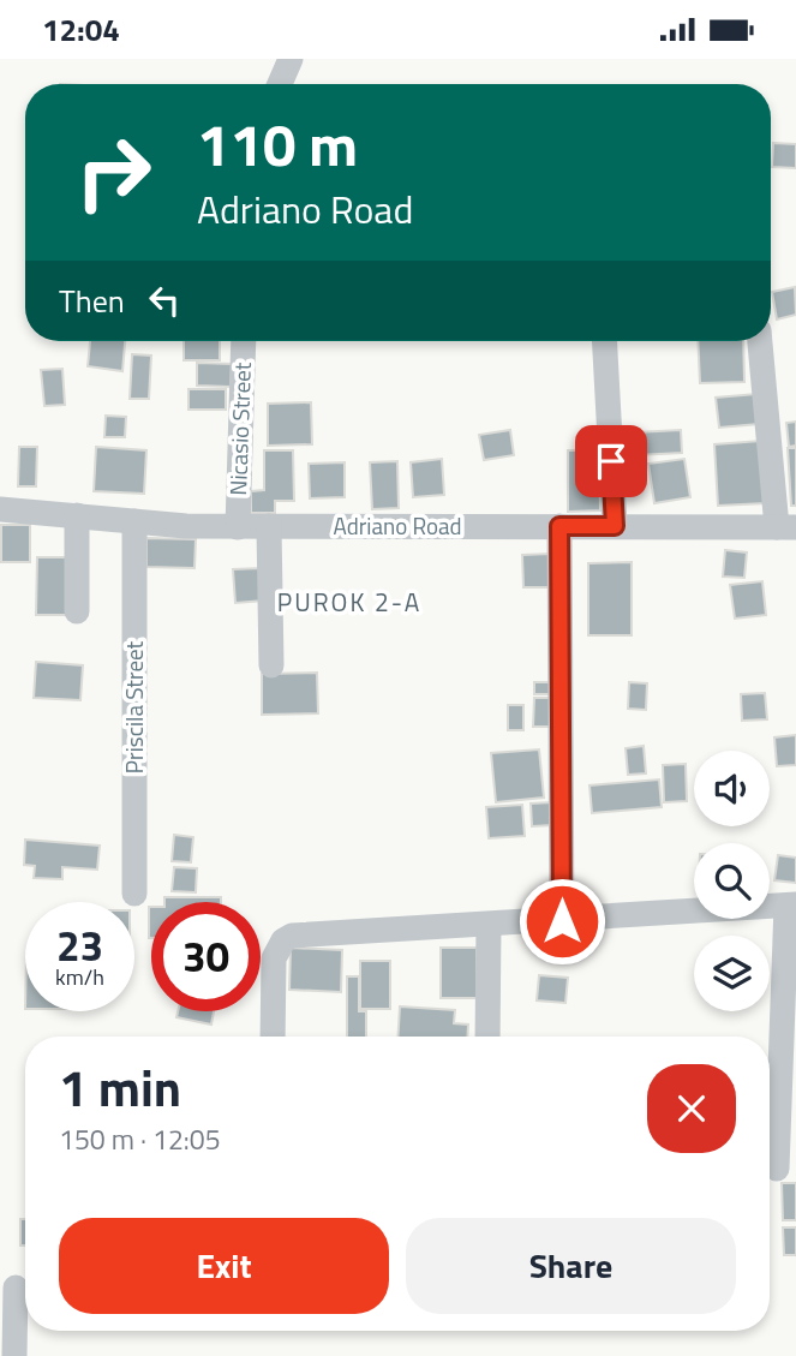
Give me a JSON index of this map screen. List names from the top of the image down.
{
  "streets": {
    "street": ["Nicasio Street", "Adriano Road", "Priscila Street"]
  },
  "crossings": [
    ["Nicasio Street", "Adriano Road"],
    ["Adriano Road", "Priscila Street"]
  ],
  "districts": ["PUROK 2-A"],
  "page": {
    "status": "12:04",
    "turn": ["110 m", "Adriano Road"],
    "then": "Then",
    "speed": "23 km/h",
    "limit": "30",
    "heading": ["1 min", "150 m · 12:05"],
    "buttons": ["Exit", "Share"]
  }
}
